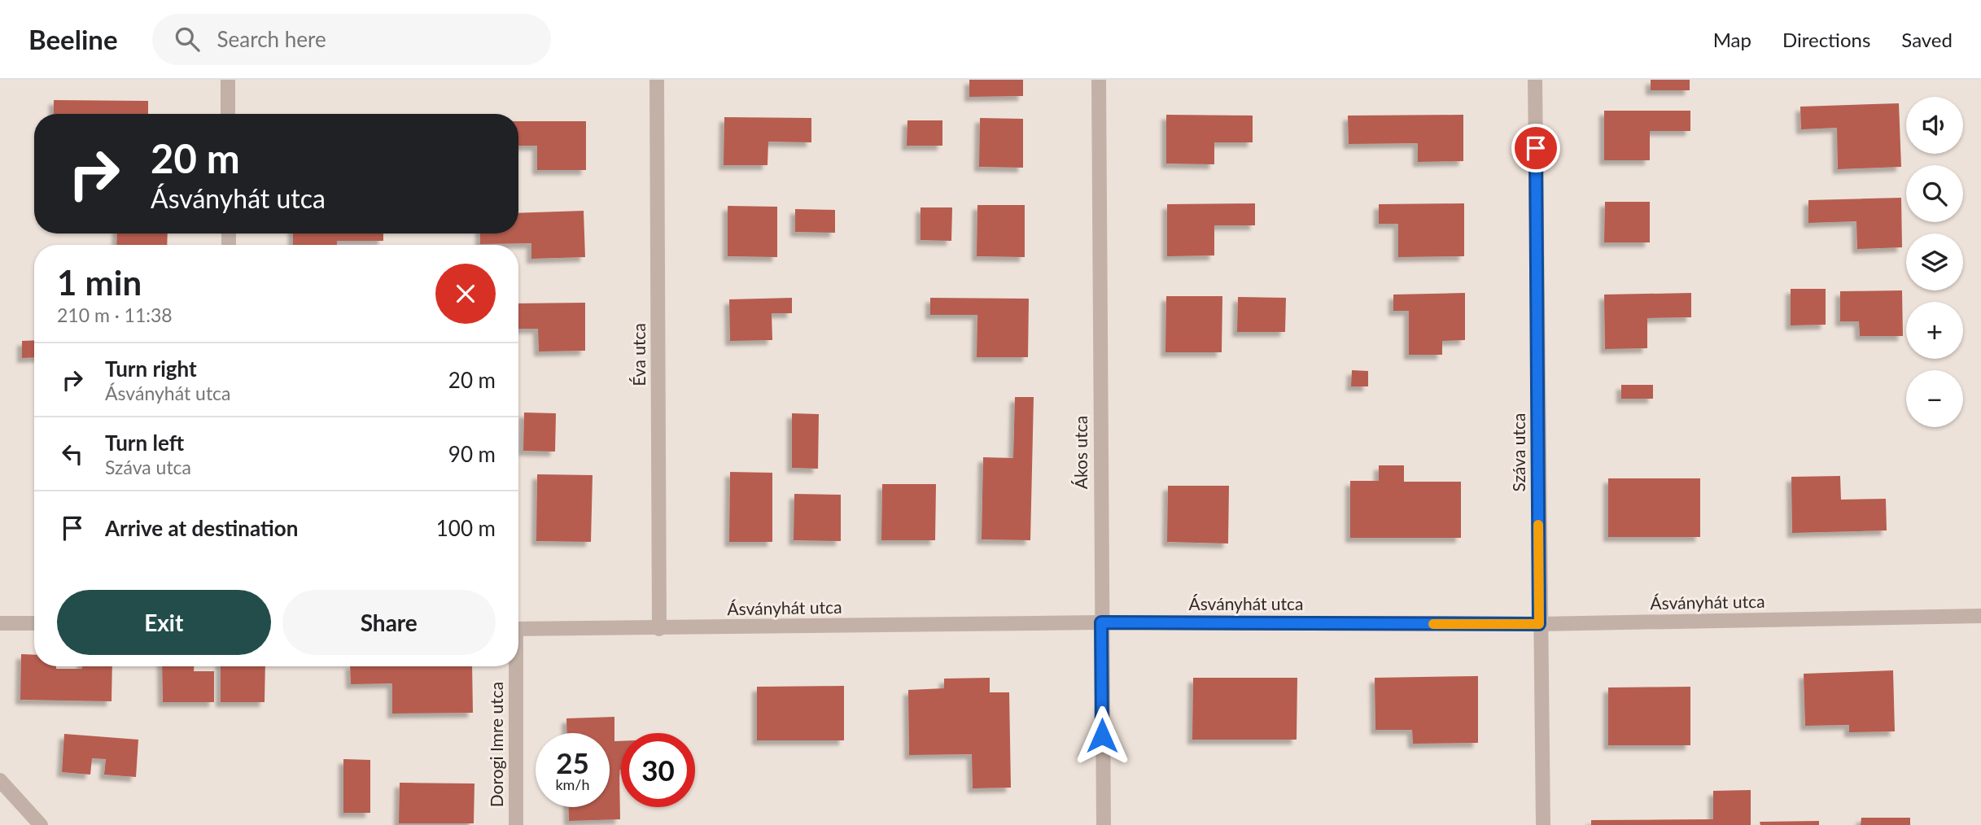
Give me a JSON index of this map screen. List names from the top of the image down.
{
  "streets": {
    "street": [
      "Éva utca",
      "Ákos utca",
      "Száva utca",
      "Ásványhát utca",
      "Dorogi Imre utca"
    ]
  },
  "crossings": [
    ["Éva utca", "Ásványhát utca"],
    ["Ákos utca", "Ásványhát utca"],
    ["Száva utca", "Ásványhát utca"]
  ],
  "page": {
    "header": "Beeline",
    "search": "Search here",
    "nav": ["Map", "Directions", "Saved"],
    "map_buttons": ["+", "−"],
    "turn": ["20 m", "Ásványhát utca"],
    "heading": ["1 min", "210 m · 11:38"],
    "list": [
      {
        "name": "Turn right",
        "note": "Ásványhát utca",
        "value": "20 m"
      },
      {
        "name": "Turn left",
        "note": "Száva utca",
        "value": "90 m"
      },
      {
        "name": "Arrive at destination",
        "value": "100 m"
      }
    ],
    "buttons": ["Exit", "Share"],
    "speed": "25 km/h",
    "limit": "30"
  }
}
